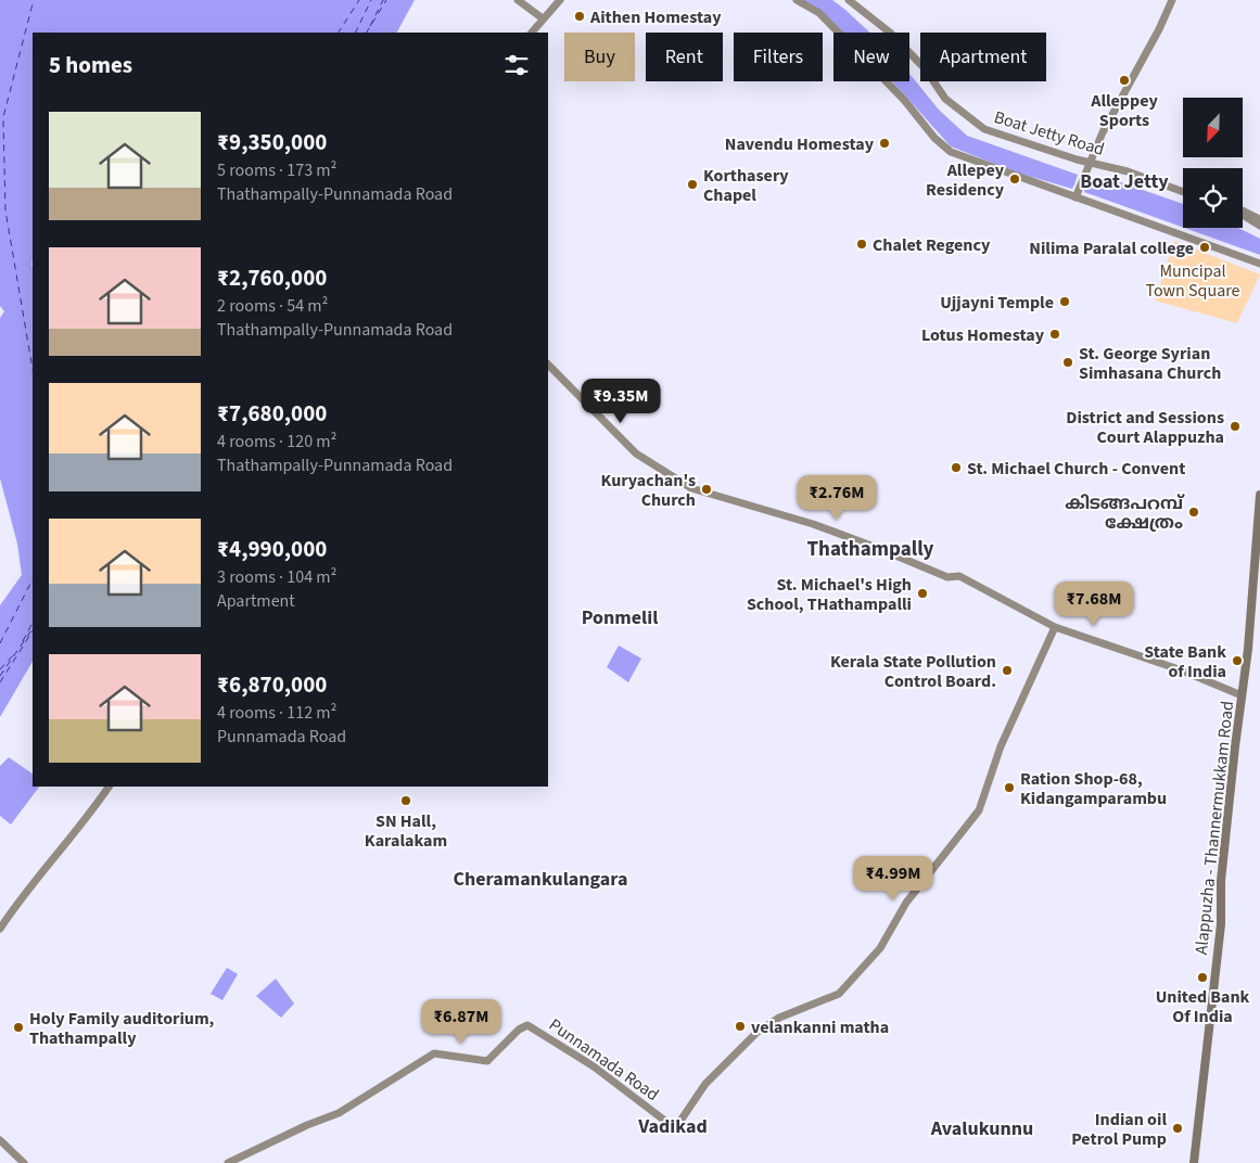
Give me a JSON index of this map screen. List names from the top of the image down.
{
  "streets": {
    "main road": ["Boat Jetty Road", "Alappuzha - Thannermukkam Road", "Punnamada Road"]
  },
  "districts": [
    "Boat Jetty",
    "Thathampally",
    "Ponmelil",
    "Cheramankulangara",
    "Vadikad",
    "Avalukunnu"
  ],
  "parks": ["Muncipal Town Square"],
  "places": [
    "Aithen Homestay",
    "Alleppey Sports",
    "Navendu Homestay",
    "Allepey Residency",
    "Korthasery Chapel",
    "Chalet Regency",
    "Nilima Paralal college",
    "Ujjayni Temple",
    "Lotus Homestay",
    "St. George Syrian Simhasana Church",
    "District and Sessions Court Alappuzha",
    "St. Michael Church - Convent",
    "Kuryachan's Church",
    "കിടങ്ങപറമ്പ് ക്ഷേത്രം",
    "St. Michael's High School, THathampalli",
    "State Bank of India",
    "Kerala State Pollution Control Board.",
    "Ration Shop-68, Kidangamparambu",
    "SN Hall, Karalakam",
    "United Bank Of India",
    "velankanni matha",
    "Holy Family auditorium, Thathampally",
    "Indian oil Petrol Pump"
  ],
  "north": "bottom left",
  "page": {
    "chip": [
      "Buy",
      "Rent",
      "Filters",
      "New",
      "Apartment"
    ],
    "heading": "5 homes",
    "list": [
      {
        "name": "₹9,350,000",
        "note": "5 rooms · 173 m² · Thathampally-Punnamada Road"
      },
      {
        "name": "₹2,760,000",
        "note": "2 rooms · 54 m² · Thathampally-Punnamada Road"
      },
      {
        "name": "₹7,680,000",
        "note": "4 rooms · 120 m² · Thathampally-Punnamada Road"
      },
      {
        "name": "₹4,990,000",
        "note": "3 rooms · 104 m² · Apartment"
      },
      {
        "name": "₹6,870,000",
        "note": "4 rooms · 112 m² · Punnamada Road"
      }
    ],
    "price": [
      "₹9.35M",
      "₹2.76M",
      "₹7.68M",
      "₹4.99M",
      "₹6.87M"
    ]
  }
}
